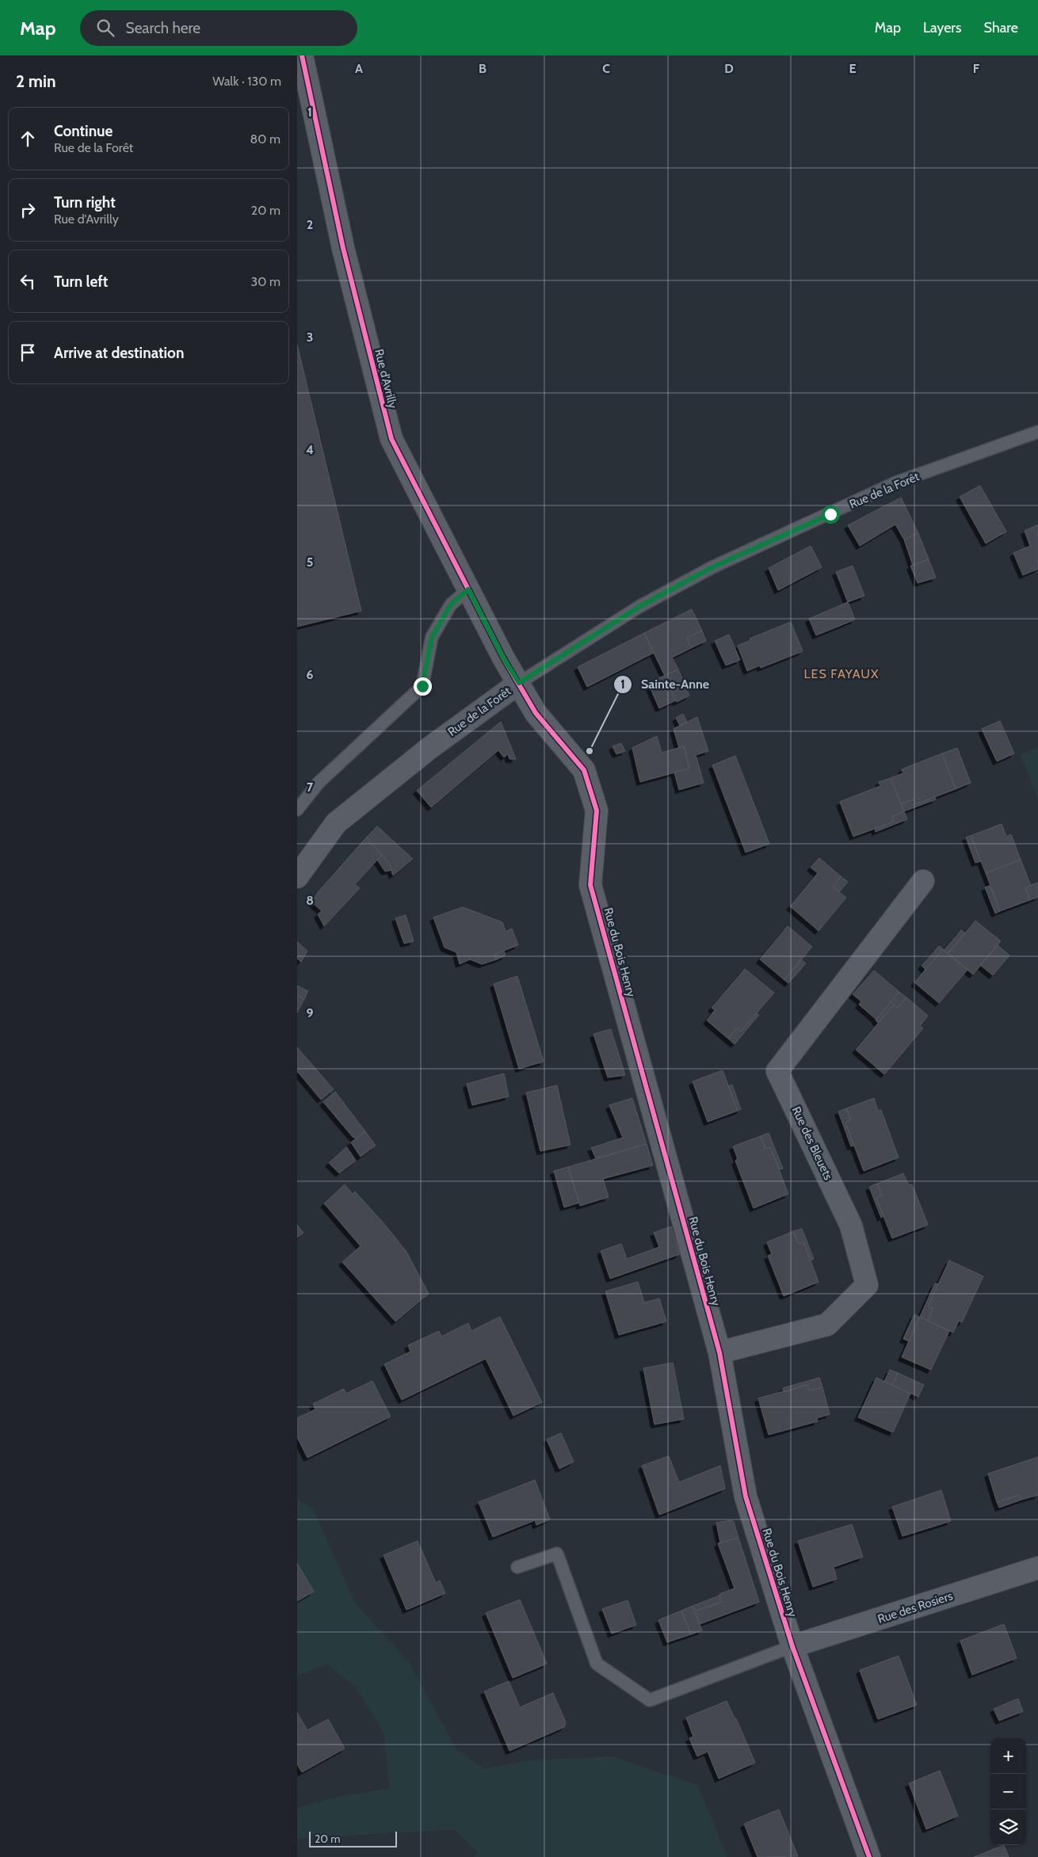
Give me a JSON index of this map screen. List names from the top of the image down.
{
  "streets": {
    "street": [
      "Rue d'Avrilly",
      "Rue de la Forêt",
      "Rue du Bois Henry",
      "Rue des Bleuets",
      "Rue des Rosiers"
    ]
  },
  "crossings": [
    ["Rue d'Avrilly", "Rue de la Forêt"],
    ["Rue d'Avrilly", "Rue du Bois Henry"],
    ["Rue de la Forêt", "Rue du Bois Henry"],
    ["Rue du Bois Henry", "Rue des Bleuets"],
    ["Rue du Bois Henry", "Rue des Rosiers"]
  ],
  "districts": ["LES FAYAUX"],
  "places": ["Sainte-Anne"],
  "scale_bar": "20 m",
  "page": {
    "header": "Map",
    "search": "Search here",
    "nav": ["Map", "Layers", "Share"],
    "heading": ["2 min", "Walk · 130 m"],
    "list": [
      ["Continue", "Rue de la Forêt", "80 m"],
      ["Turn right", "Rue d'Avrilly", "20 m"],
      ["Turn left", "30 m"],
      "Arrive at destination"
    ],
    "map_buttons": ["+", "−"],
    "scale": "20 m"
  },
  "grid": {
    "columns": [
      "A",
      "B",
      "C",
      "D",
      "E",
      "F"
    ],
    "rows": [
      "1",
      "2",
      "3",
      "4",
      "5",
      "6",
      "7",
      "8",
      "9"
    ]
  }
}
